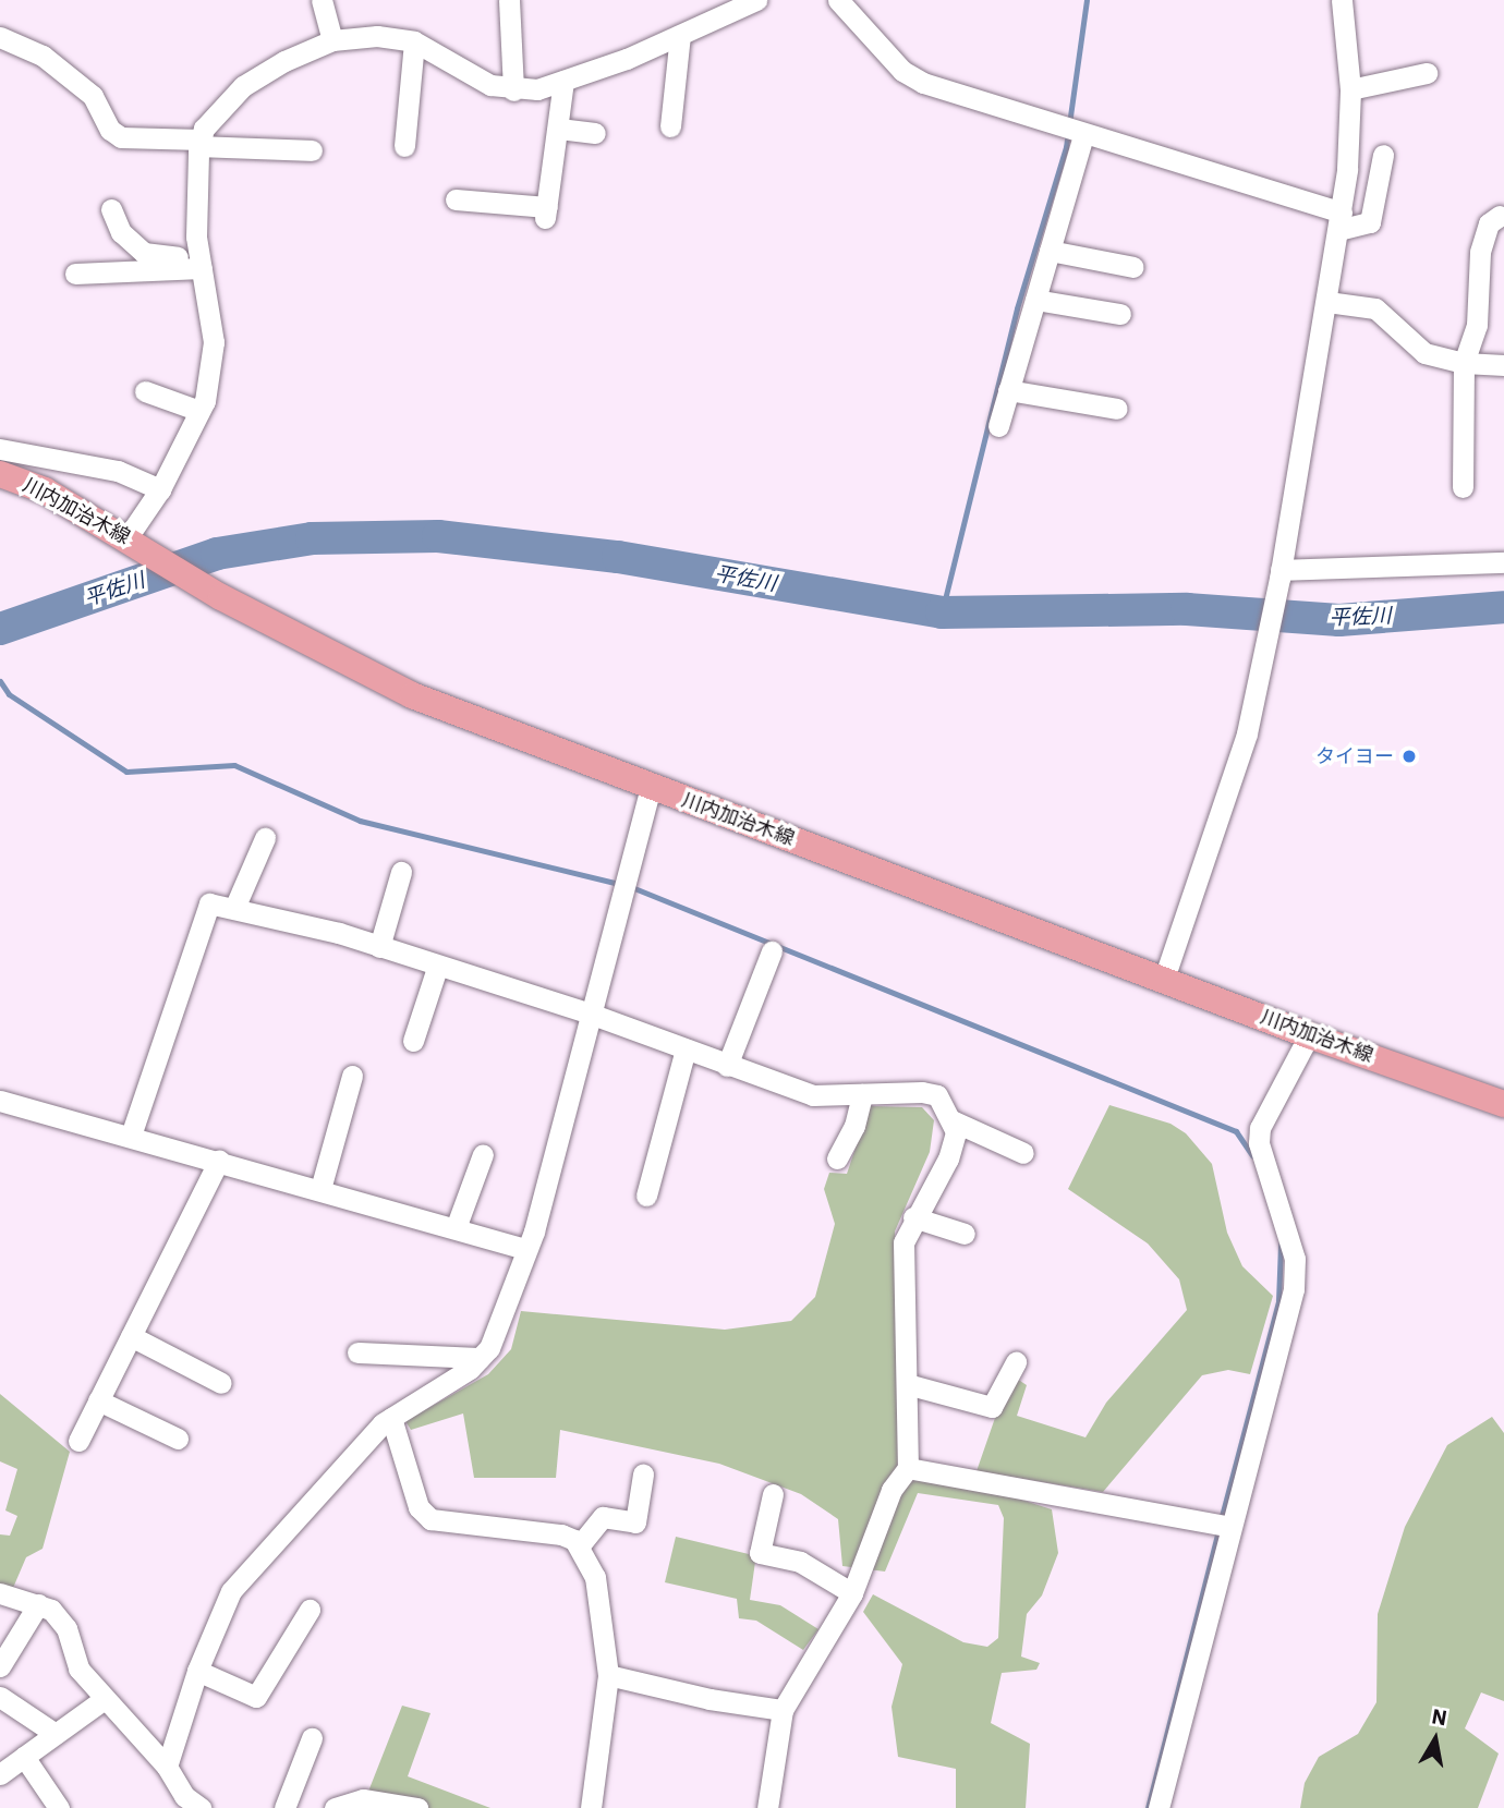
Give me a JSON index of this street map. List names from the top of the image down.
{
  "streets": {
    "main road": ["川内加治木線"]
  },
  "water": ["平佐川"],
  "places": ["タイヨー"],
  "north": "top"
}
